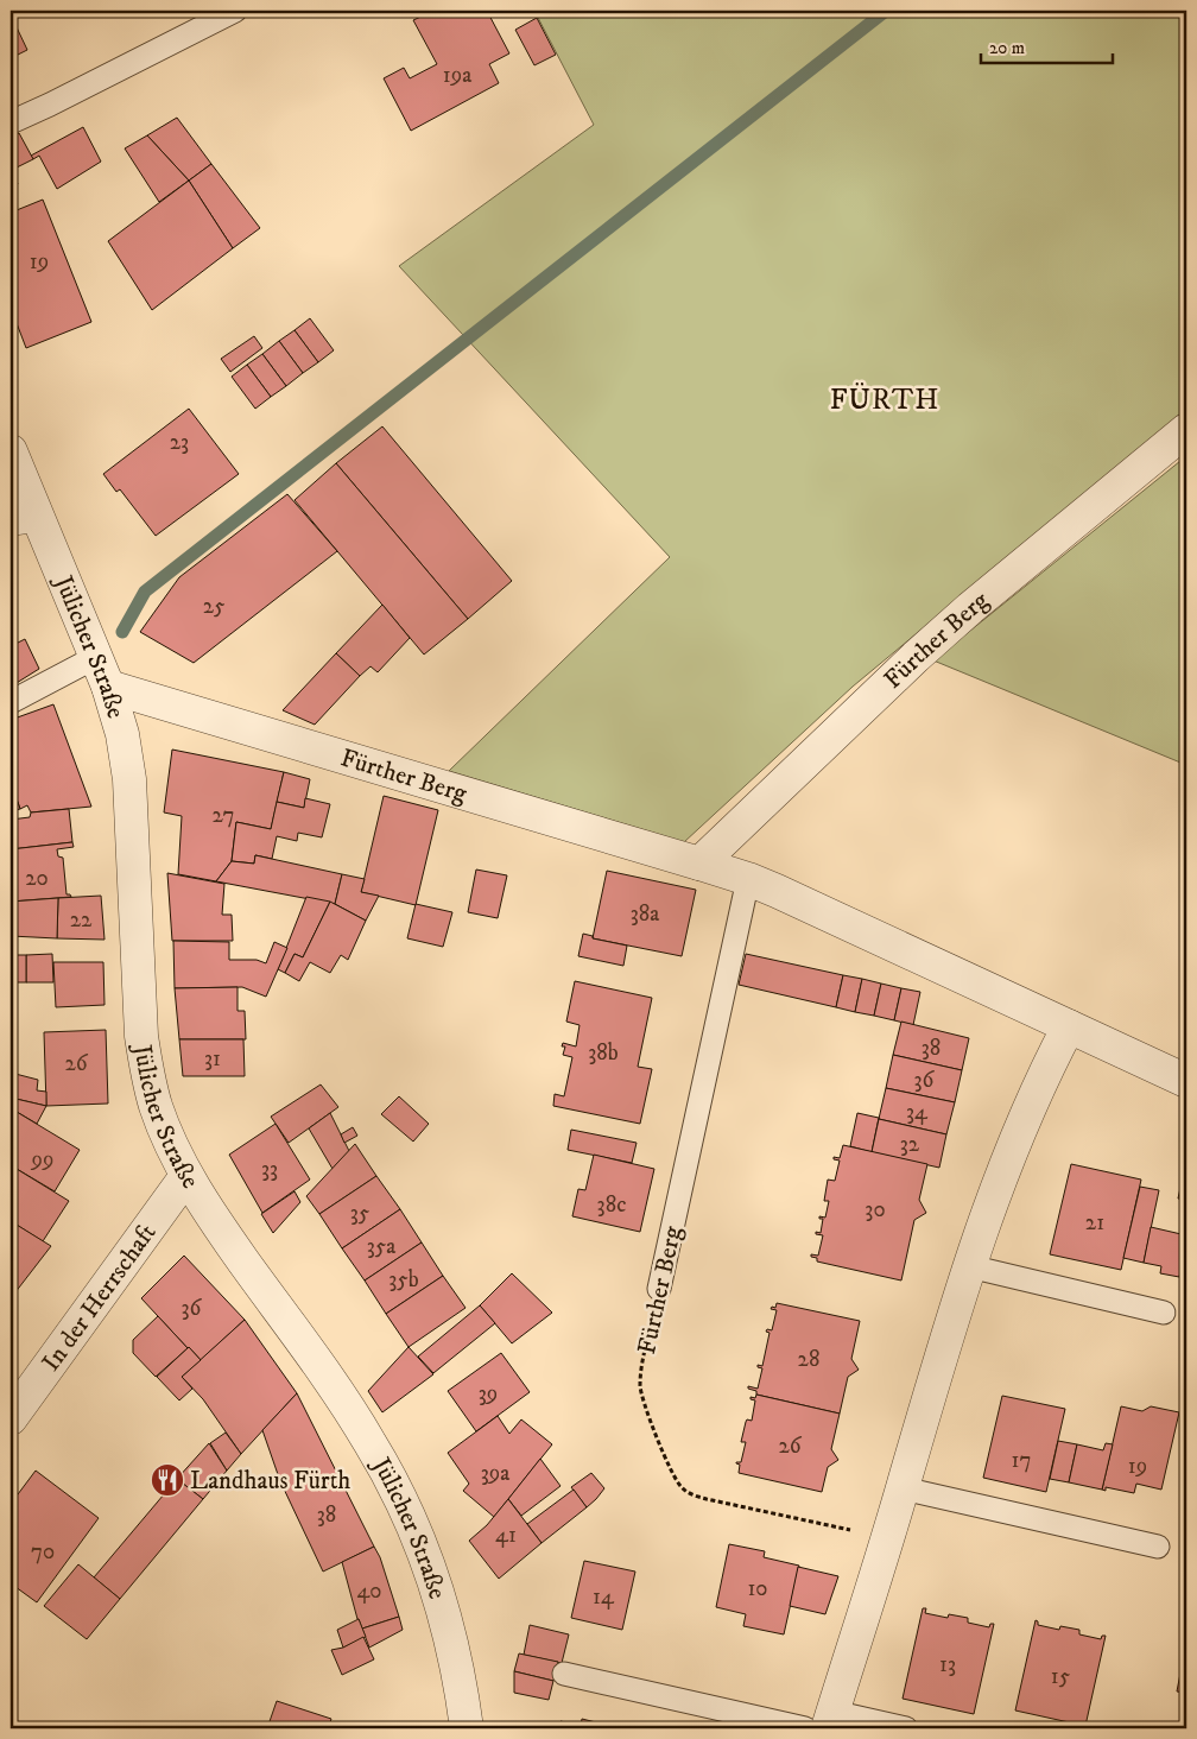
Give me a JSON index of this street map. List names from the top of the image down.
{
  "streets": {
    "street": ["Fürther Berg", "Jülicher Straße", "In der Herrschaft"]
  },
  "crossings": [
    ["Fürther Berg", "Jülicher Straße"],
    ["Jülicher Straße", "In der Herrschaft"]
  ],
  "districts": ["FÜRTH"],
  "places": {
    "restaurant": ["Landhaus Fürth"]
  },
  "house_numbers": [
    "19a",
    "19",
    "23",
    "25",
    "27",
    "20",
    "38a",
    "22",
    "38",
    "38b",
    "31",
    "26",
    "36",
    "34",
    "32",
    "99",
    "33",
    "38c",
    "30",
    "35",
    "21",
    "35a",
    "35b",
    "36",
    "28",
    "39",
    "26",
    "17",
    "19",
    "39a",
    "38",
    "41",
    "70",
    "10",
    "40",
    "14",
    "13",
    "15"
  ],
  "scale_bar": "20 m"
}
